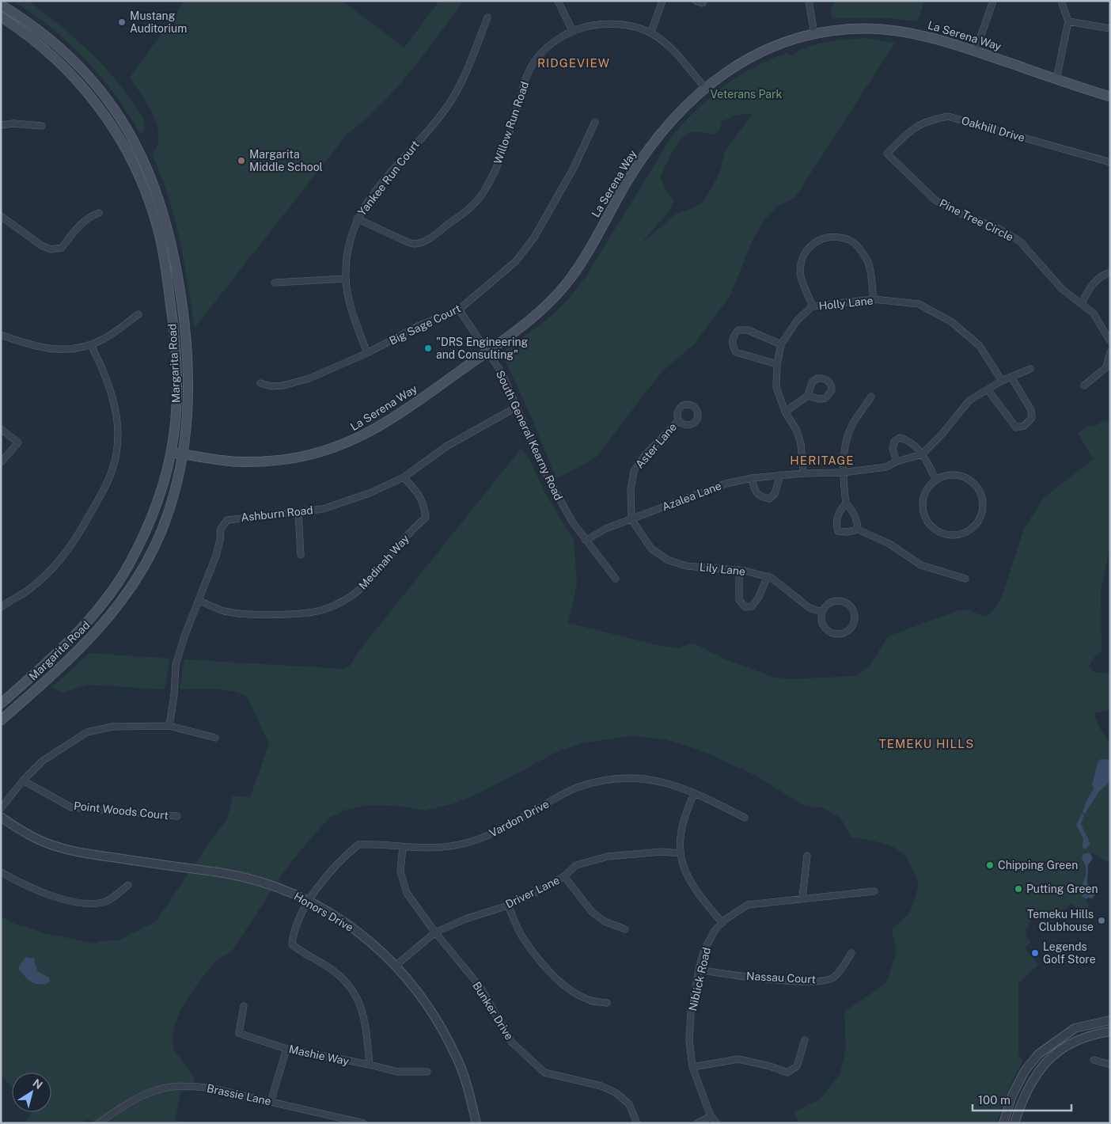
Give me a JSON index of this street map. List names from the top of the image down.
{
  "streets": {
    "main road": ["La Serena Way", "Margarita Road"],
    "street": [
      "Willow Run Road",
      "Oakhill Drive",
      "Yankee Run Court",
      "Pine Tree Circle",
      "Holly Lane",
      "Big Sage Court",
      "South General Kearny Road",
      "Aster Lane",
      "Azalea Lane",
      "Ashburn Road",
      "Medinah Way",
      "Lily Lane",
      "Point Woods Court",
      "Vardon Drive",
      "Driver Lane",
      "Honors Drive",
      "Nassau Court",
      "Niblick Road",
      "Bunker Drive",
      "Mashie Way",
      "Brassie Lane"
    ]
  },
  "crossings": [
    ["La Serena Way", "Willow Run Road"],
    ["La Serena Way", "Margarita Road"],
    ["La Serena Way", "South General Kearny Road"],
    ["Willow Run Road", "Yankee Run Court"],
    ["Oakhill Drive", "Pine Tree Circle"],
    ["Yankee Run Court", "Big Sage Court"],
    ["Holly Lane", "Azalea Lane"],
    ["Big Sage Court", "South General Kearny Road"],
    ["South General Kearny Road", "Azalea Lane"],
    ["South General Kearny Road", "Ashburn Road"],
    ["Aster Lane", "Azalea Lane"],
    ["Aster Lane", "Lily Lane"],
    ["Azalea Lane", "Lily Lane"],
    ["Ashburn Road", "Medinah Way"],
    ["Vardon Drive", "Honors Drive"],
    ["Vardon Drive", "Bunker Drive"],
    ["Vardon Drive", "Mashie Way"],
    ["Driver Lane", "Honors Drive"],
    ["Driver Lane", "Bunker Drive"],
    ["Nassau Court", "Niblick Road"]
  ],
  "districts": ["RIDGEVIEW", "HERITAGE", "TEMEKU HILLS"],
  "parks": ["Veterans Park"],
  "places": [
    "Mustang Auditorium",
    "Margarita Middle School",
    "\"DRS Engineering and Consulting\"",
    "Chipping Green",
    "Putting Green",
    "Temeku Hills Clubhouse",
    "Legends Golf Store"
  ],
  "scale_bar": "100 m",
  "north": "top right"
}
